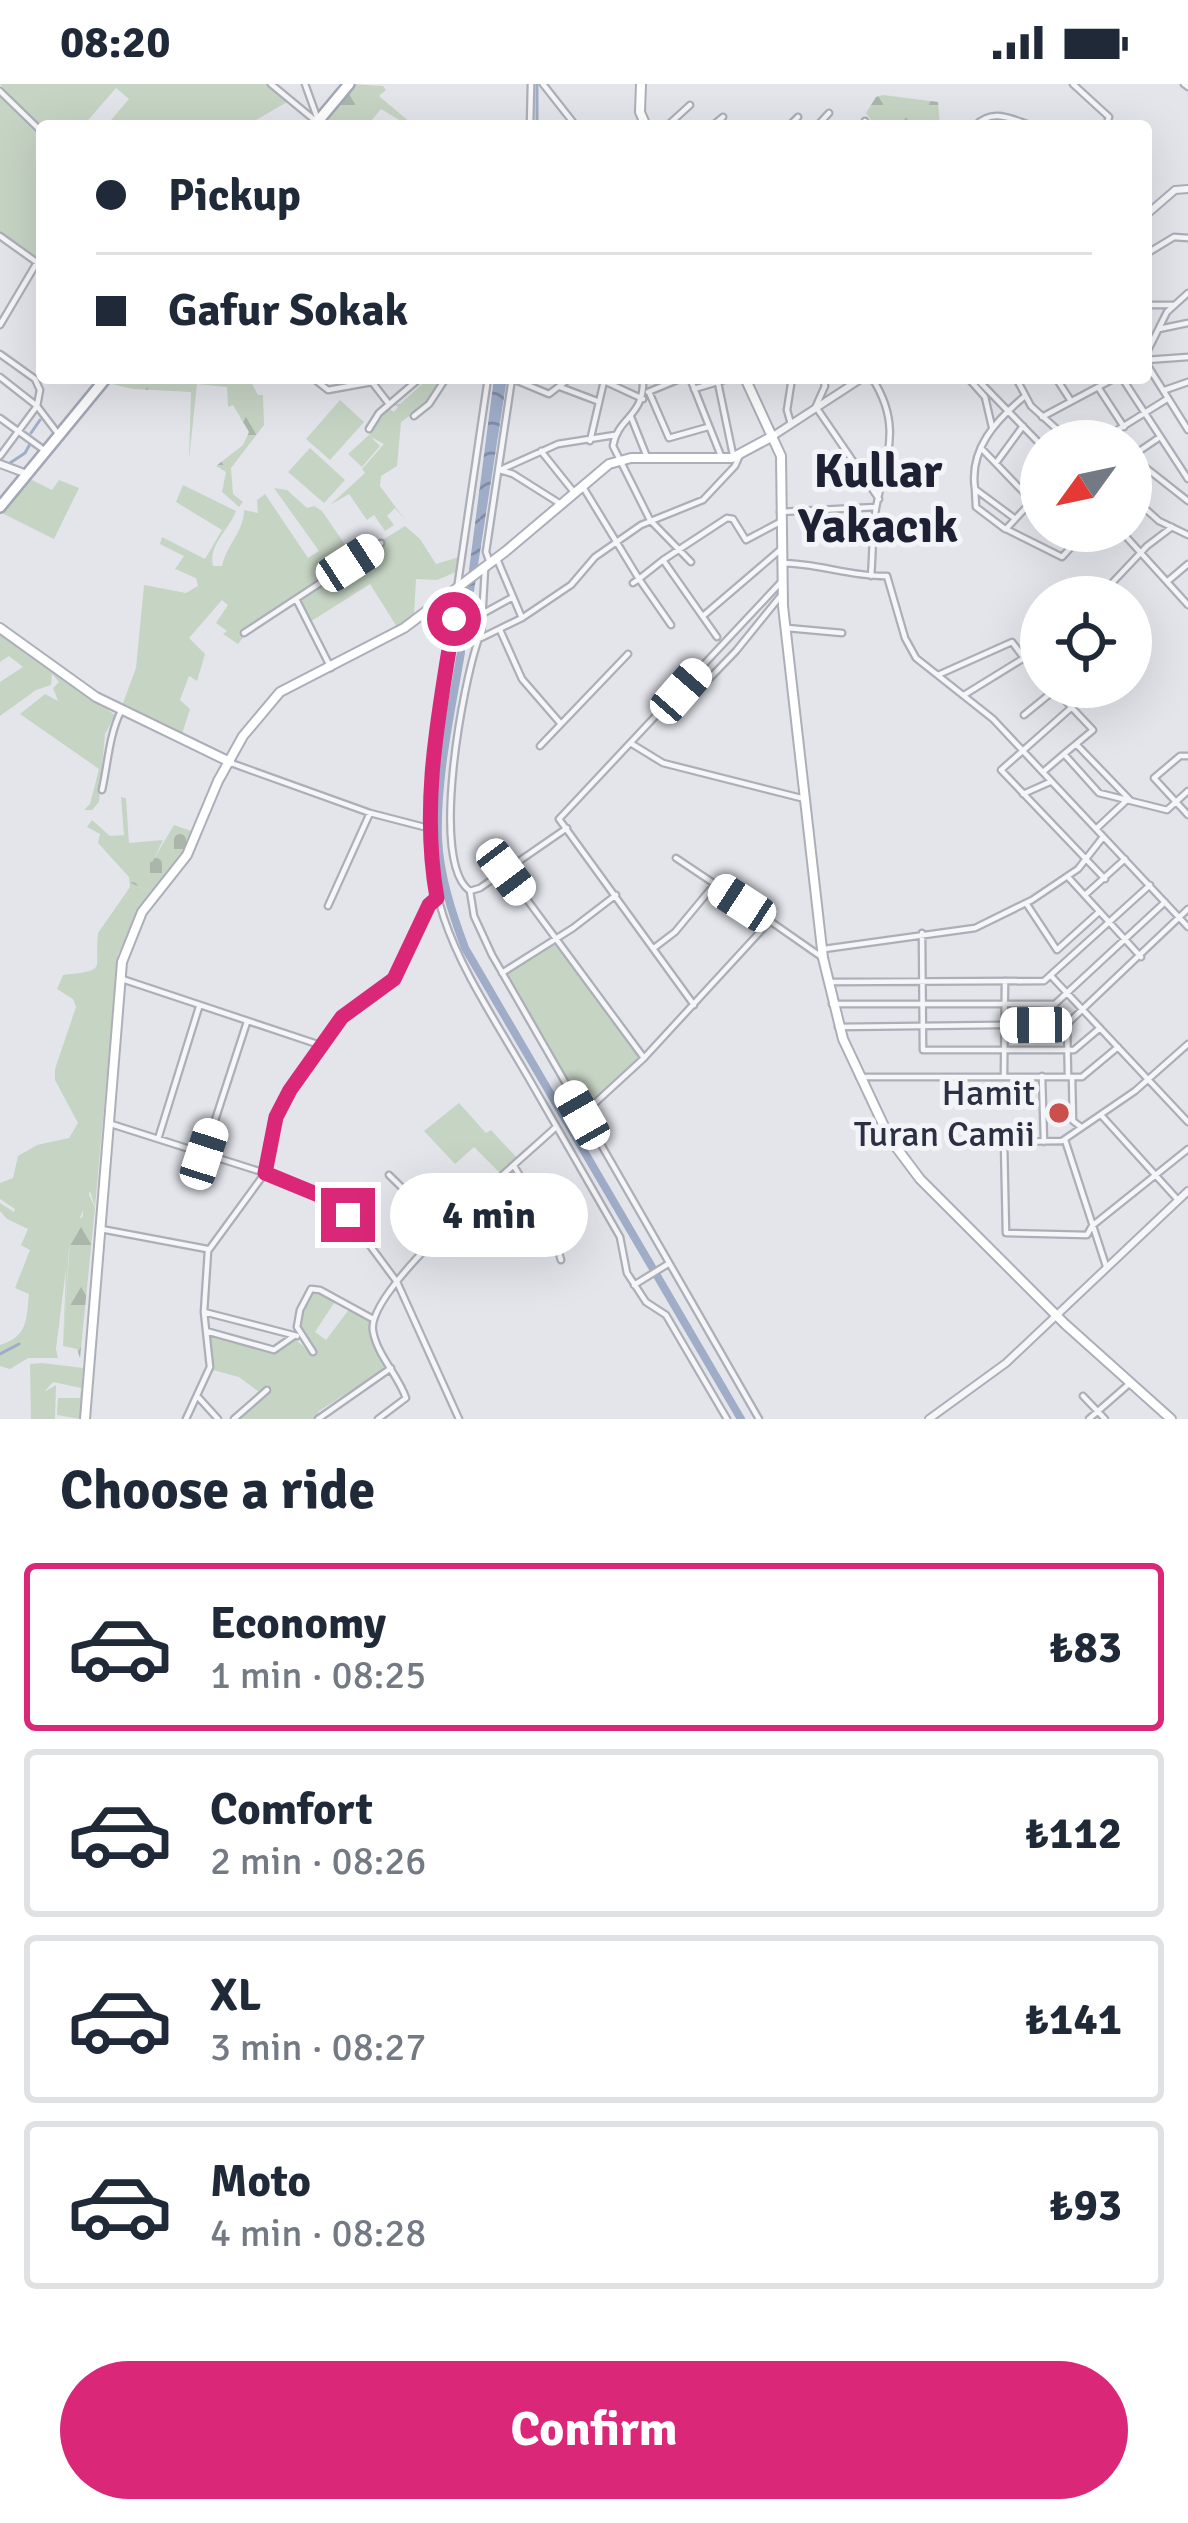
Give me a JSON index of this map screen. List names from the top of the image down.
{
  "districts": ["Kullar Yakacık"],
  "places": ["Hamit Turan Camii"],
  "north": "bottom left",
  "page": {
    "status": "08:20",
    "banner": ["Pickup", "Gafur Sokak"],
    "bubble": "4 min",
    "heading": "Choose a ride",
    "list": [
      {
        "name": "Economy",
        "note": "1 min · 08:25",
        "value": "₺83"
      },
      {
        "name": "Comfort",
        "note": "2 min · 08:26",
        "value": "₺112"
      },
      {
        "name": "XL",
        "note": "3 min · 08:27",
        "value": "₺141"
      },
      {
        "name": "Moto",
        "note": "4 min · 08:28",
        "value": "₺93"
      }
    ],
    "buttons": "Confirm"
  }
}
